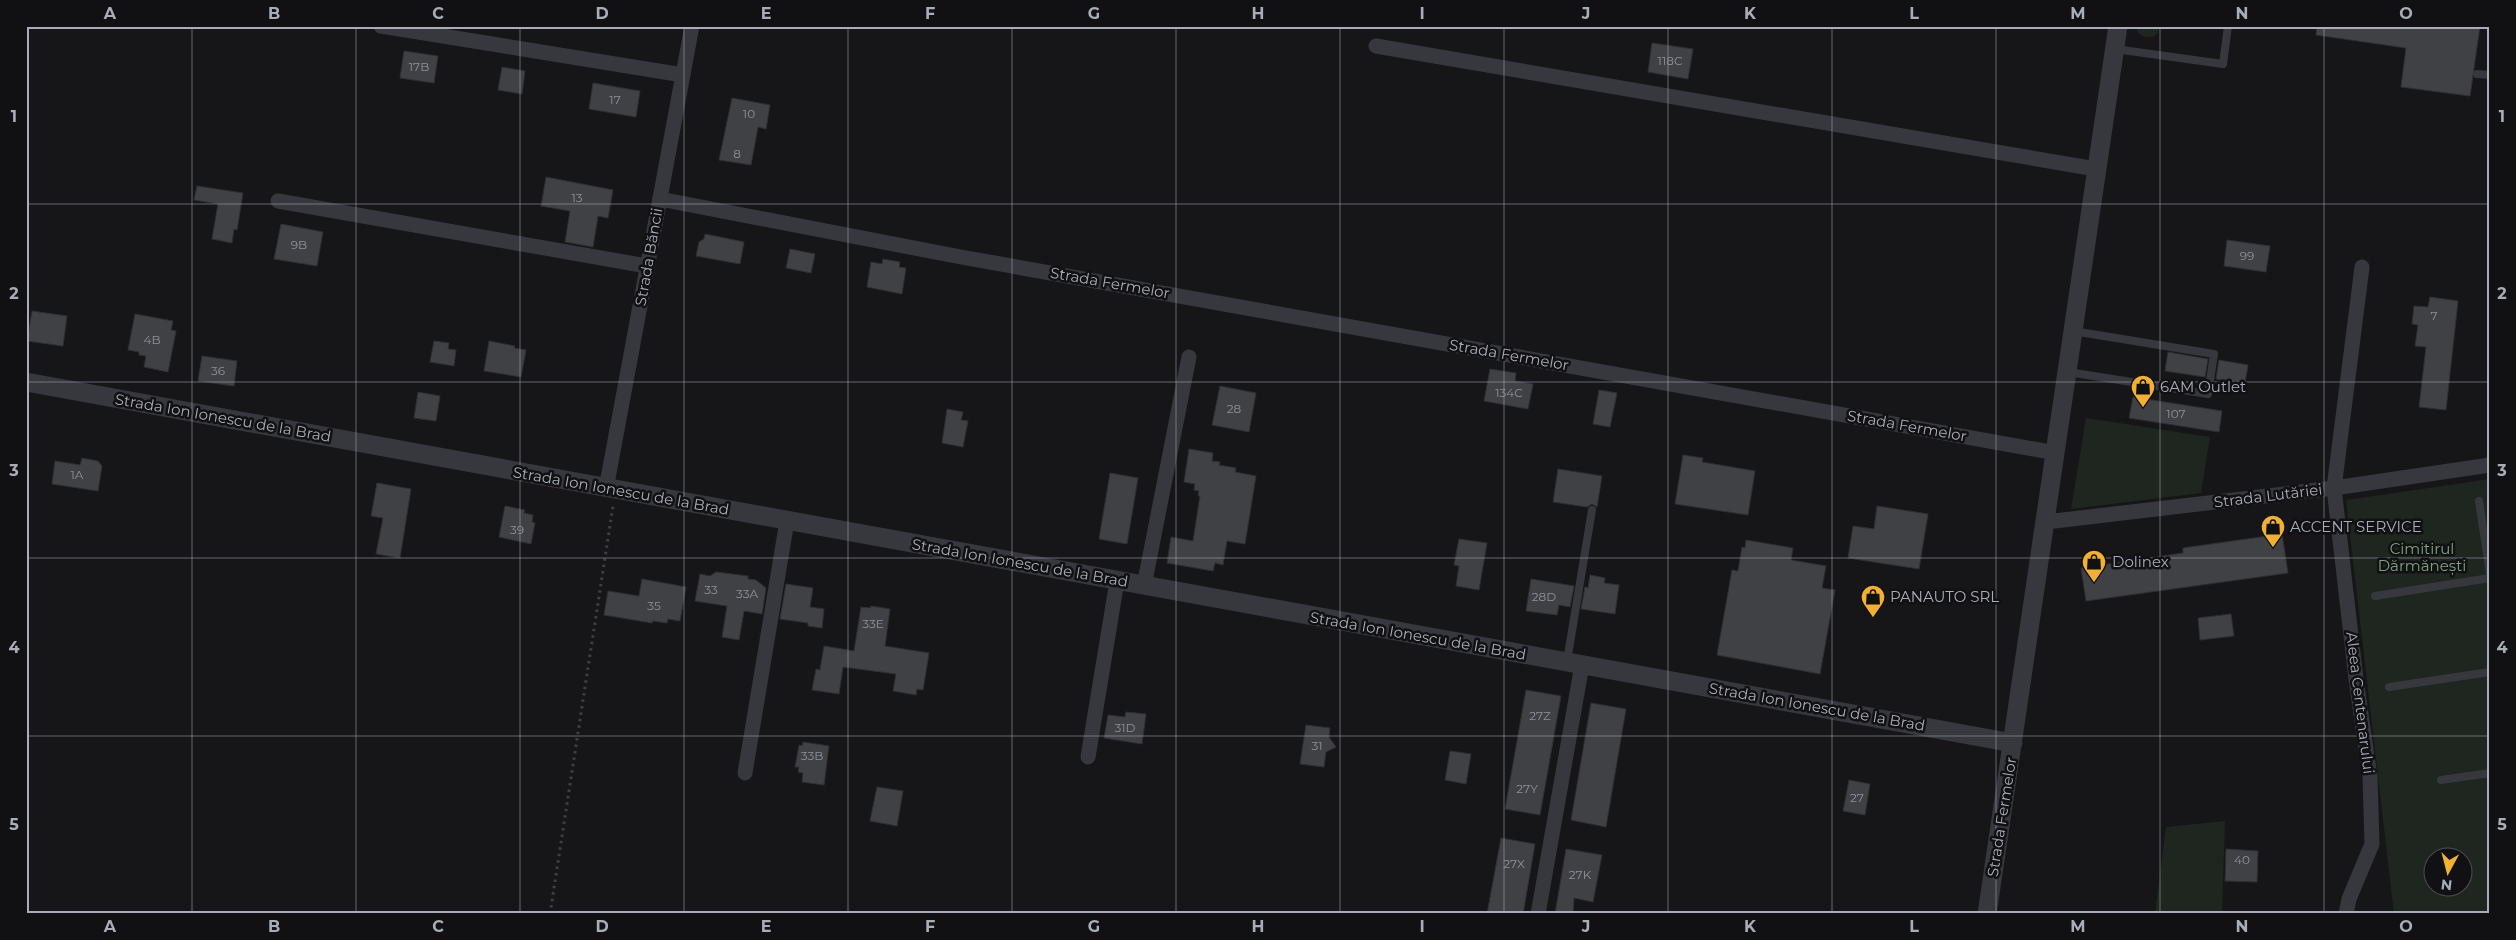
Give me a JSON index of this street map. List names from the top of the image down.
{
  "streets": {
    "street": [
      "Strada Băncii",
      "Strada Fermelor",
      "Strada Ion Ionescu de la Brad",
      "Strada Lutăriei",
      "Aleea Centenarului"
    ]
  },
  "crossings": [
    ["Strada Băncii", "Strada Fermelor"],
    ["Strada Băncii", "Strada Ion Ionescu de la Brad"],
    ["Strada Fermelor", "Strada Ion Ionescu de la Brad"],
    ["Strada Fermelor", "Strada Lutăriei"],
    ["Strada Lutăriei", "Aleea Centenarului"]
  ],
  "parks": ["Cimitirul Dărmănești"],
  "places": {
    "shop": [
      "6AM Outlet",
      "ACCENT SERVICE",
      "Dolinex",
      "PANAUTO SRL"
    ]
  },
  "house_numbers": [
    "118C",
    "17B",
    "17",
    "10",
    "8",
    "13",
    "9B",
    "99",
    "7",
    "4B",
    "36",
    "134C",
    "28",
    "107",
    "1A",
    "39",
    "33",
    "33A",
    "28D",
    "35",
    "33E",
    "27Z",
    "31D",
    "31",
    "33B",
    "27Y",
    "27",
    "40",
    "27X",
    "27K"
  ],
  "north": "bottom",
  "grid": {
    "columns": [
      "A",
      "B",
      "C",
      "D",
      "E",
      "F",
      "G",
      "H",
      "I",
      "J",
      "K",
      "L",
      "M",
      "N",
      "O"
    ],
    "rows": [
      "1",
      "2",
      "3",
      "4",
      "5"
    ]
  }
}
